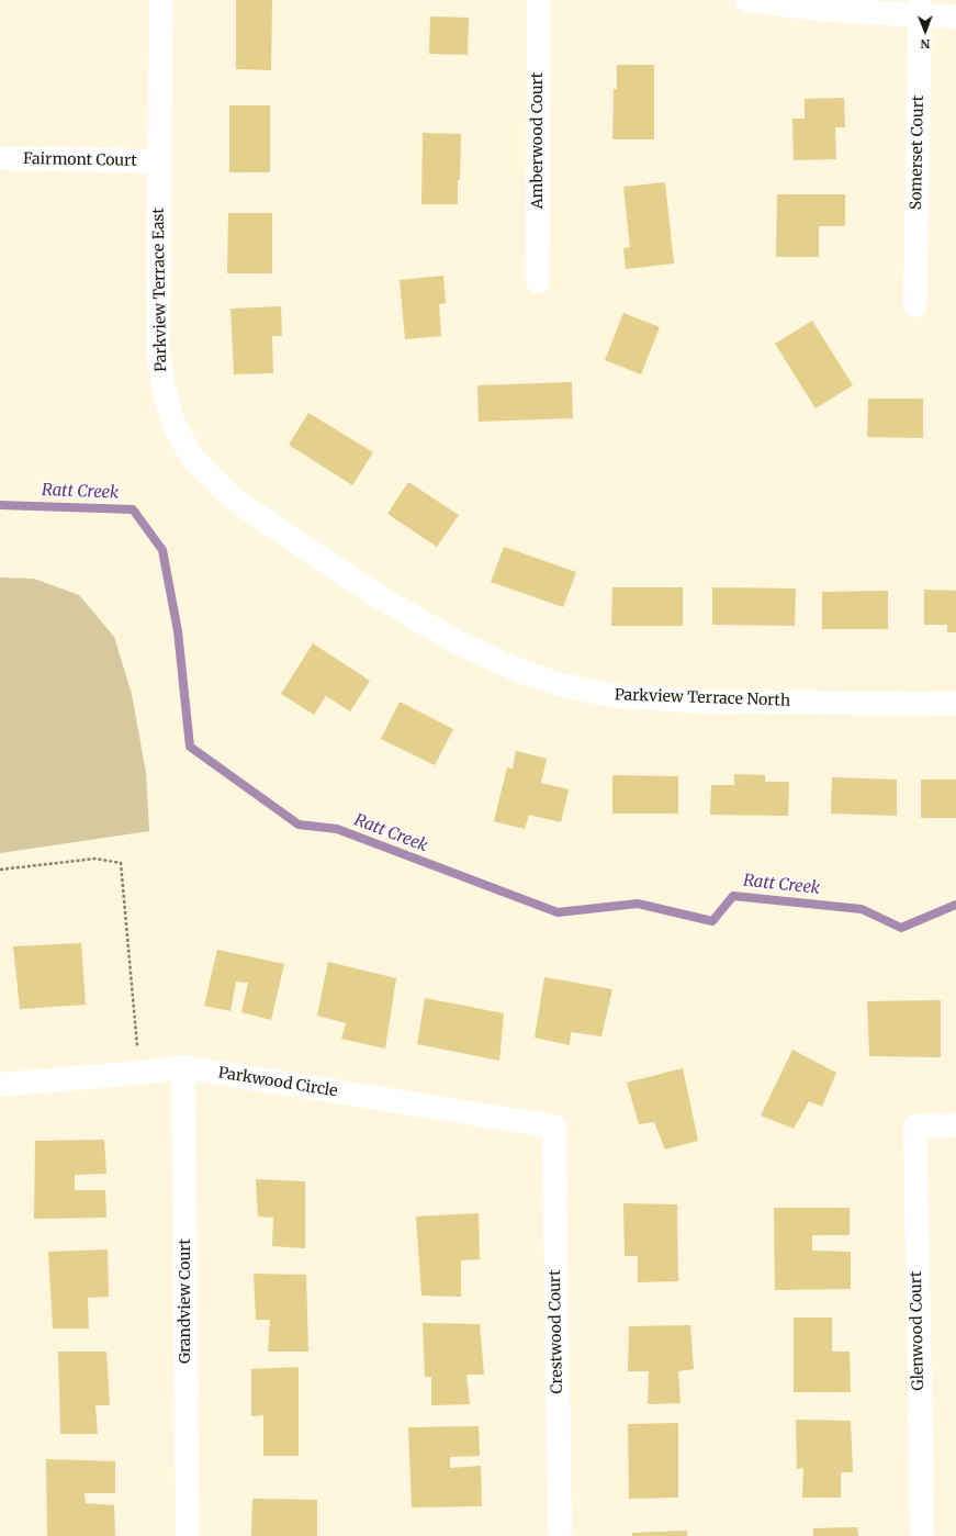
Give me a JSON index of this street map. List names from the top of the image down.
{
  "streets": {
    "street": [
      "Amberwood Court",
      "Somerset Court",
      "Fairmont Court",
      "Parkview Terrace East",
      "Parkview Terrace North",
      "Parkwood Circle",
      "Grandview Court",
      "Glenwood Court",
      "Crestwood Court"
    ]
  },
  "crossings": [
    ["Fairmont Court", "Parkview Terrace East"],
    ["Parkview Terrace East", "Parkview Terrace North"],
    ["Parkwood Circle", "Grandview Court"],
    ["Parkwood Circle", "Crestwood Court"]
  ],
  "water": ["Ratt Creek"],
  "north": "bottom"
}
